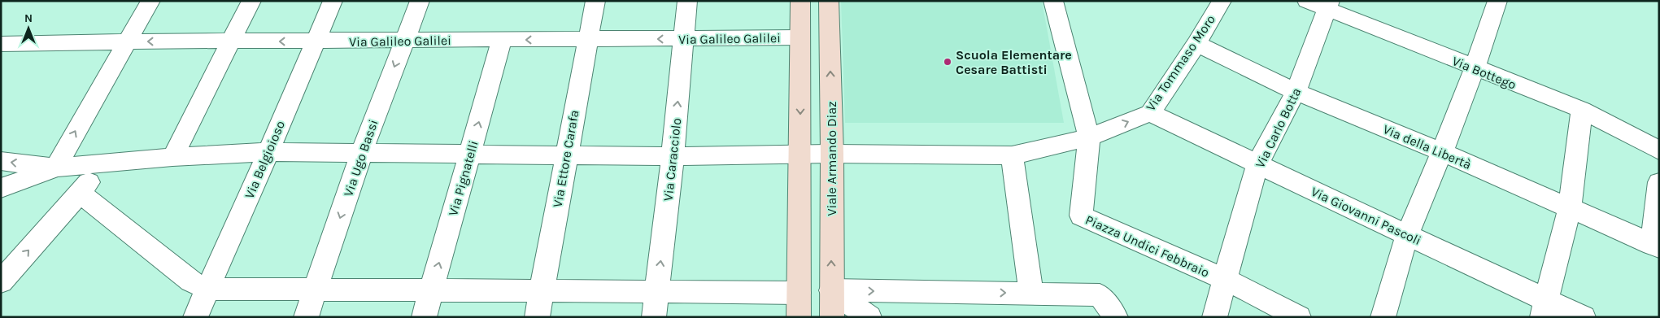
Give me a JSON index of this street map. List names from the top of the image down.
{
  "streets": {
    "main road": ["Viale Armando Diaz"],
    "street": [
      "Via Galileo Galilei",
      "Via Tommaso Moro",
      "Via Bottego",
      "Via Carlo Botta",
      "Via della Libertà",
      "Via Ugo Bassi",
      "Via Ettore Carafa",
      "Via Belgioioso",
      "Via Caracciolo",
      "Via Pignatelli",
      "Via Giovanni Pascoli",
      "Piazza Undici Febbraio"
    ]
  },
  "crossings": [
    ["Via Galileo Galilei", "Via Ugo Bassi"],
    ["Via Galileo Galilei", "Via Ettore Carafa"],
    ["Via Galileo Galilei", "Via Belgioioso"],
    ["Via Galileo Galilei", "Via Caracciolo"],
    ["Via Galileo Galilei", "Via Pignatelli"],
    ["Via Tommaso Moro", "Via della Libertà"],
    ["Via Tommaso Moro", "Via Giovanni Pascoli"],
    ["Via Tommaso Moro", "Piazza Undici Febbraio"],
    ["Via Bottego", "Via Carlo Botta"],
    ["Via Carlo Botta", "Via della Libertà"],
    ["Via Carlo Botta", "Via Giovanni Pascoli"],
    ["Via Carlo Botta", "Piazza Undici Febbraio"]
  ],
  "one_way": ["Via Caracciolo", "Via Pignatelli"],
  "places": ["Scuola Elementare Cesare Battisti"],
  "north": "top"
}
